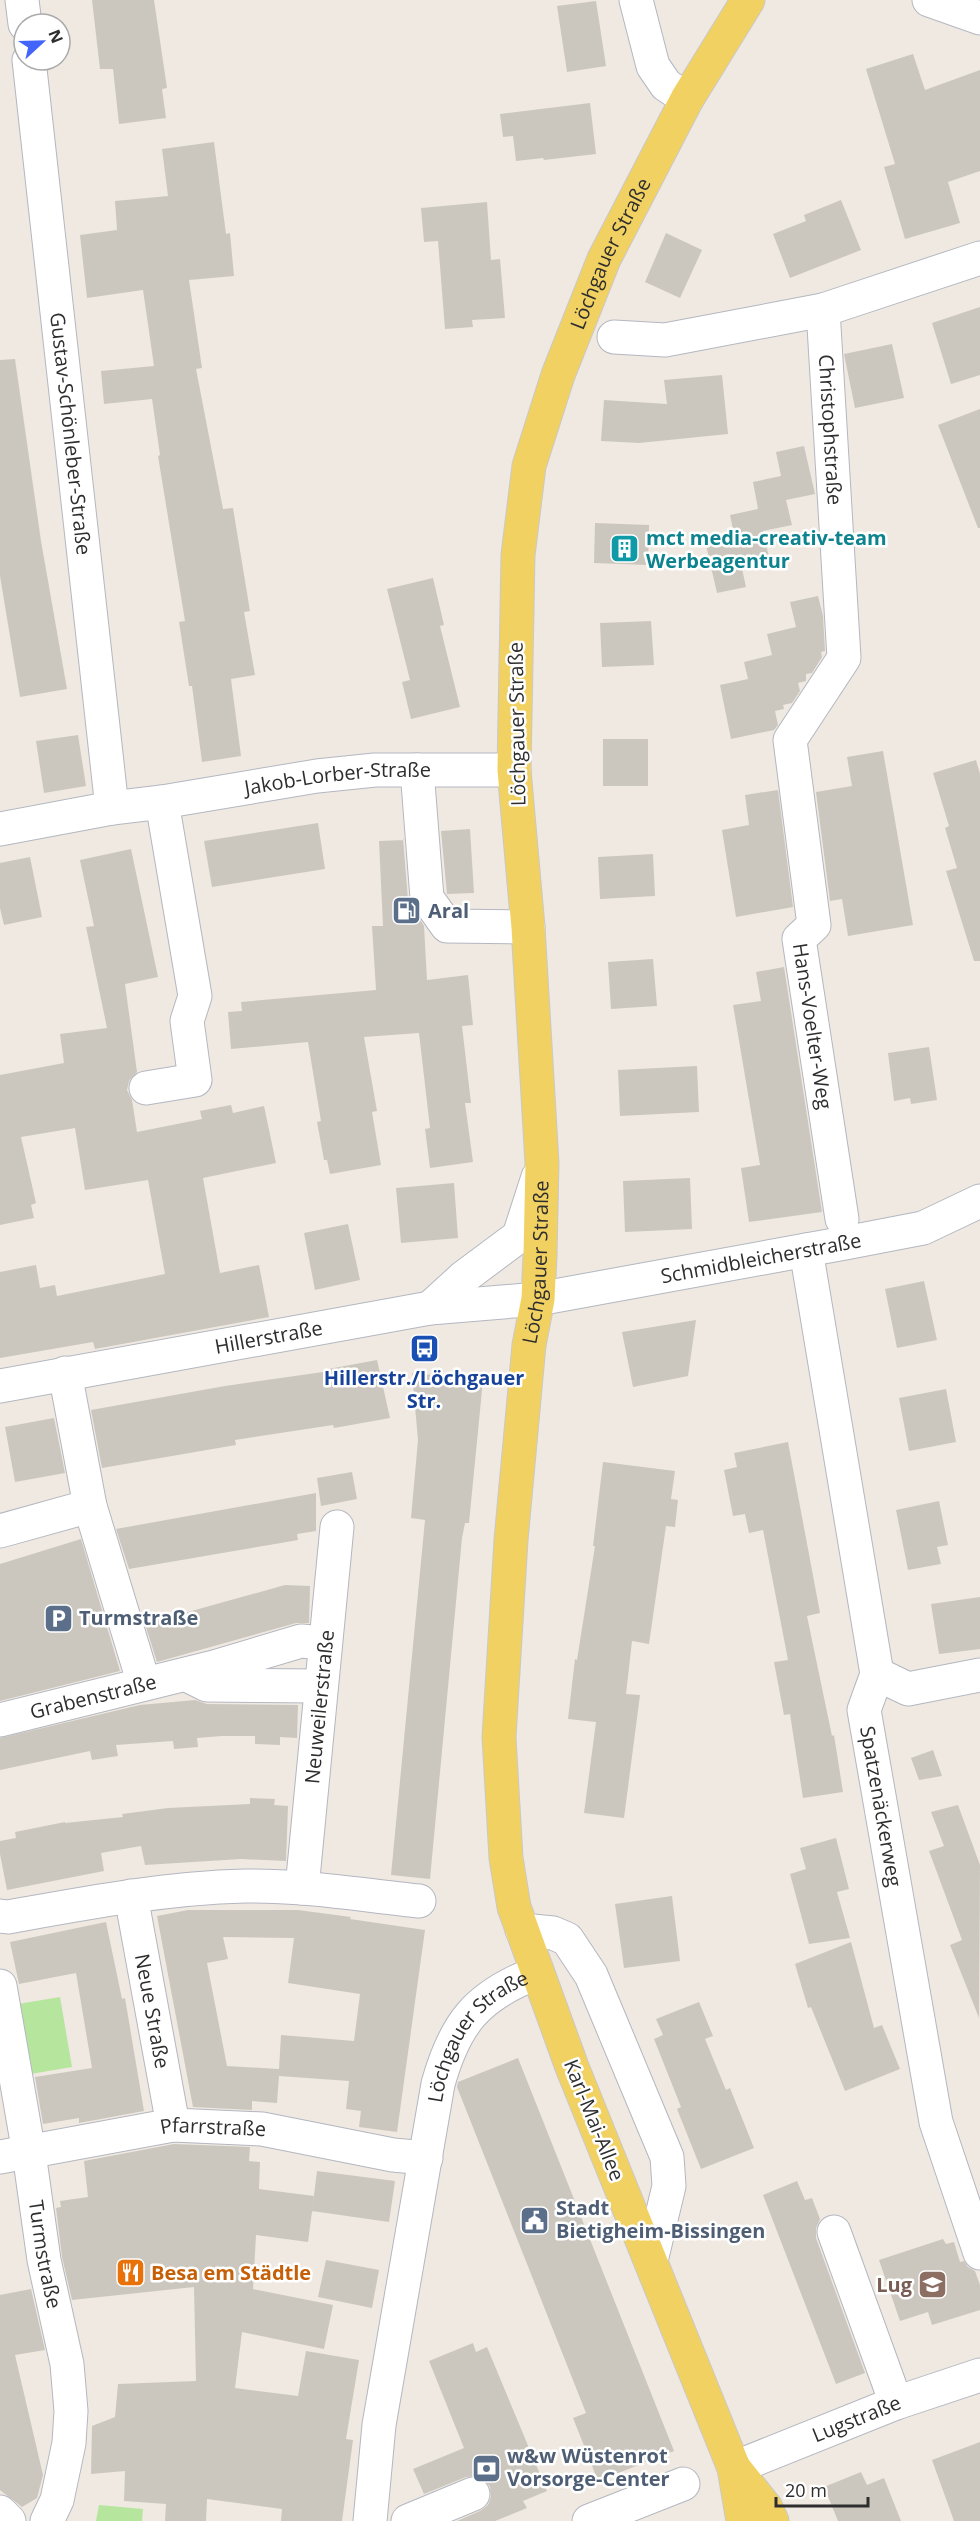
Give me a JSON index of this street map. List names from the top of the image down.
{
  "streets": {
    "main road": ["Löchgauer Straße", "Karl-Mai-Allee"],
    "street": [
      "Christophstraße",
      "Gustav-Schönleber-Straße",
      "Jakob-Lorber-Straße",
      "Hans-Voelter-Weg",
      "Schmidbleicherstraße",
      "Hillerstraße",
      "Grabenstraße",
      "Neuweilerstraße",
      "Spatzenäckerweg",
      "Neue Straße",
      "Pfarrstraße",
      "Turmstraße",
      "Lugstraße"
    ]
  },
  "crossings": [
    ["Löchgauer Straße", "Jakob-Lorber-Straße"],
    ["Löchgauer Straße", "Schmidbleicherstraße"],
    ["Löchgauer Straße", "Hillerstraße"],
    ["Löchgauer Straße", "Karl-Mai-Allee"],
    ["Löchgauer Straße", "Pfarrstraße"],
    ["Christophstraße", "Hans-Voelter-Weg"],
    ["Gustav-Schönleber-Straße", "Jakob-Lorber-Straße"],
    ["Schmidbleicherstraße", "Hillerstraße"],
    ["Schmidbleicherstraße", "Spatzenäckerweg"],
    ["Grabenstraße", "Neuweilerstraße"],
    ["Neue Straße", "Pfarrstraße"],
    ["Karl-Mai-Allee", "Lugstraße"],
    ["Pfarrstraße", "Turmstraße"]
  ],
  "places": {
    "building": ["mct media-creativ-team Werbeagentur"],
    "fuel station": ["Aral"],
    "bus stop": ["Hillerstr./Löchgauer Str."],
    "parking": ["Turmstraße"],
    "public building": ["Stadt Bietigheim-Bissingen"],
    "restaurant": ["Besa em Städtle"],
    "school or university": ["Lug"],
    "bank": ["w&w Wüstenrot Vorsorge-Center"]
  },
  "scale_bar": "20 m",
  "north": "right"
}
